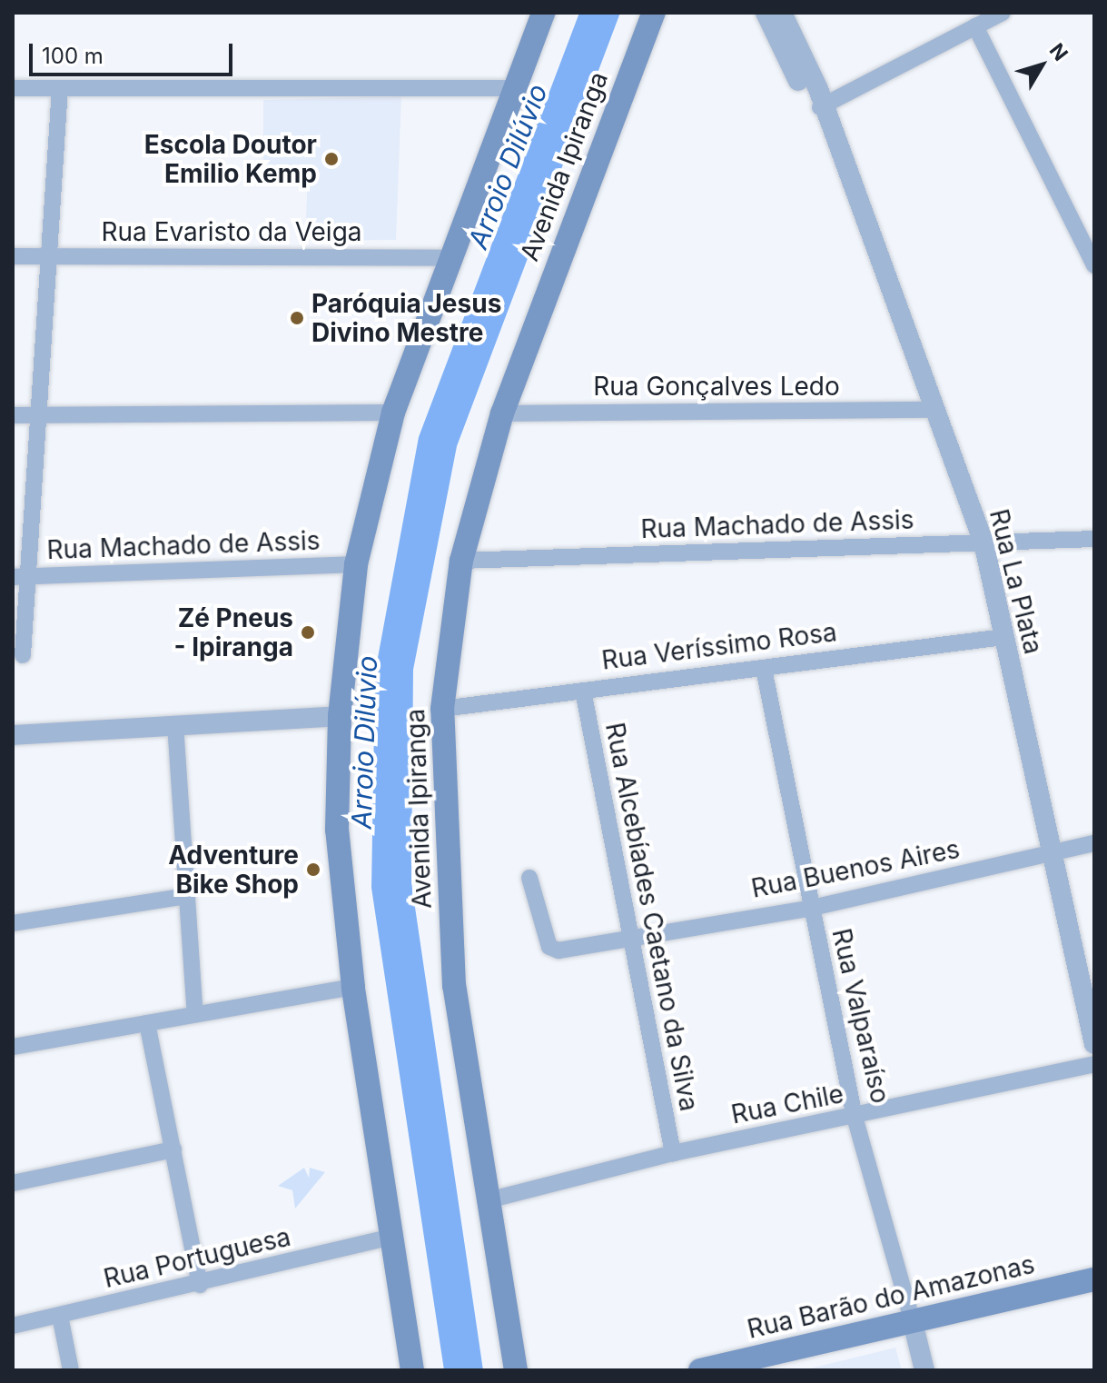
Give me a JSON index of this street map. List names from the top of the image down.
{
  "streets": {
    "main road": ["Avenida Ipiranga", "Rua Barão do Amazonas"],
    "street": [
      "Rua Evaristo da Veiga",
      "Rua Gonçalves Ledo",
      "Rua Machado de Assis",
      "Rua La Plata",
      "Rua Veríssimo Rosa",
      "Rua Buenos Aires",
      "Rua Alcebíades Caetano da Silva",
      "Rua Valparaíso",
      "Rua Chile",
      "Rua Portuguesa"
    ]
  },
  "crossings": [
    ["Avenida Ipiranga", "Rua Gonçalves Ledo"],
    ["Avenida Ipiranga", "Rua Machado de Assis"],
    ["Avenida Ipiranga", "Rua Veríssimo Rosa"],
    ["Avenida Ipiranga", "Rua Chile"],
    ["Rua Gonçalves Ledo", "Rua La Plata"],
    ["Rua Machado de Assis", "Rua La Plata"],
    ["Rua La Plata", "Rua Veríssimo Rosa"],
    ["Rua La Plata", "Rua Buenos Aires"],
    ["Rua Veríssimo Rosa", "Rua Alcebíades Caetano da Silva"],
    ["Rua Veríssimo Rosa", "Rua Valparaíso"],
    ["Rua Buenos Aires", "Rua Alcebíades Caetano da Silva"],
    ["Rua Buenos Aires", "Rua Valparaíso"],
    ["Rua Alcebíades Caetano da Silva", "Rua Chile"],
    ["Rua Valparaíso", "Rua Chile"],
    ["Rua Valparaíso", "Rua Barão do Amazonas"]
  ],
  "water": ["Arroio Dilúvio"],
  "places": [
    "Escola Doutor Emilio Kemp",
    "Paróquia Jesus Divino Mestre",
    "Zé Pneus - Ipiranga",
    "Adventure Bike Shop"
  ],
  "scale_bar": "100 m",
  "north": "top right"
}
